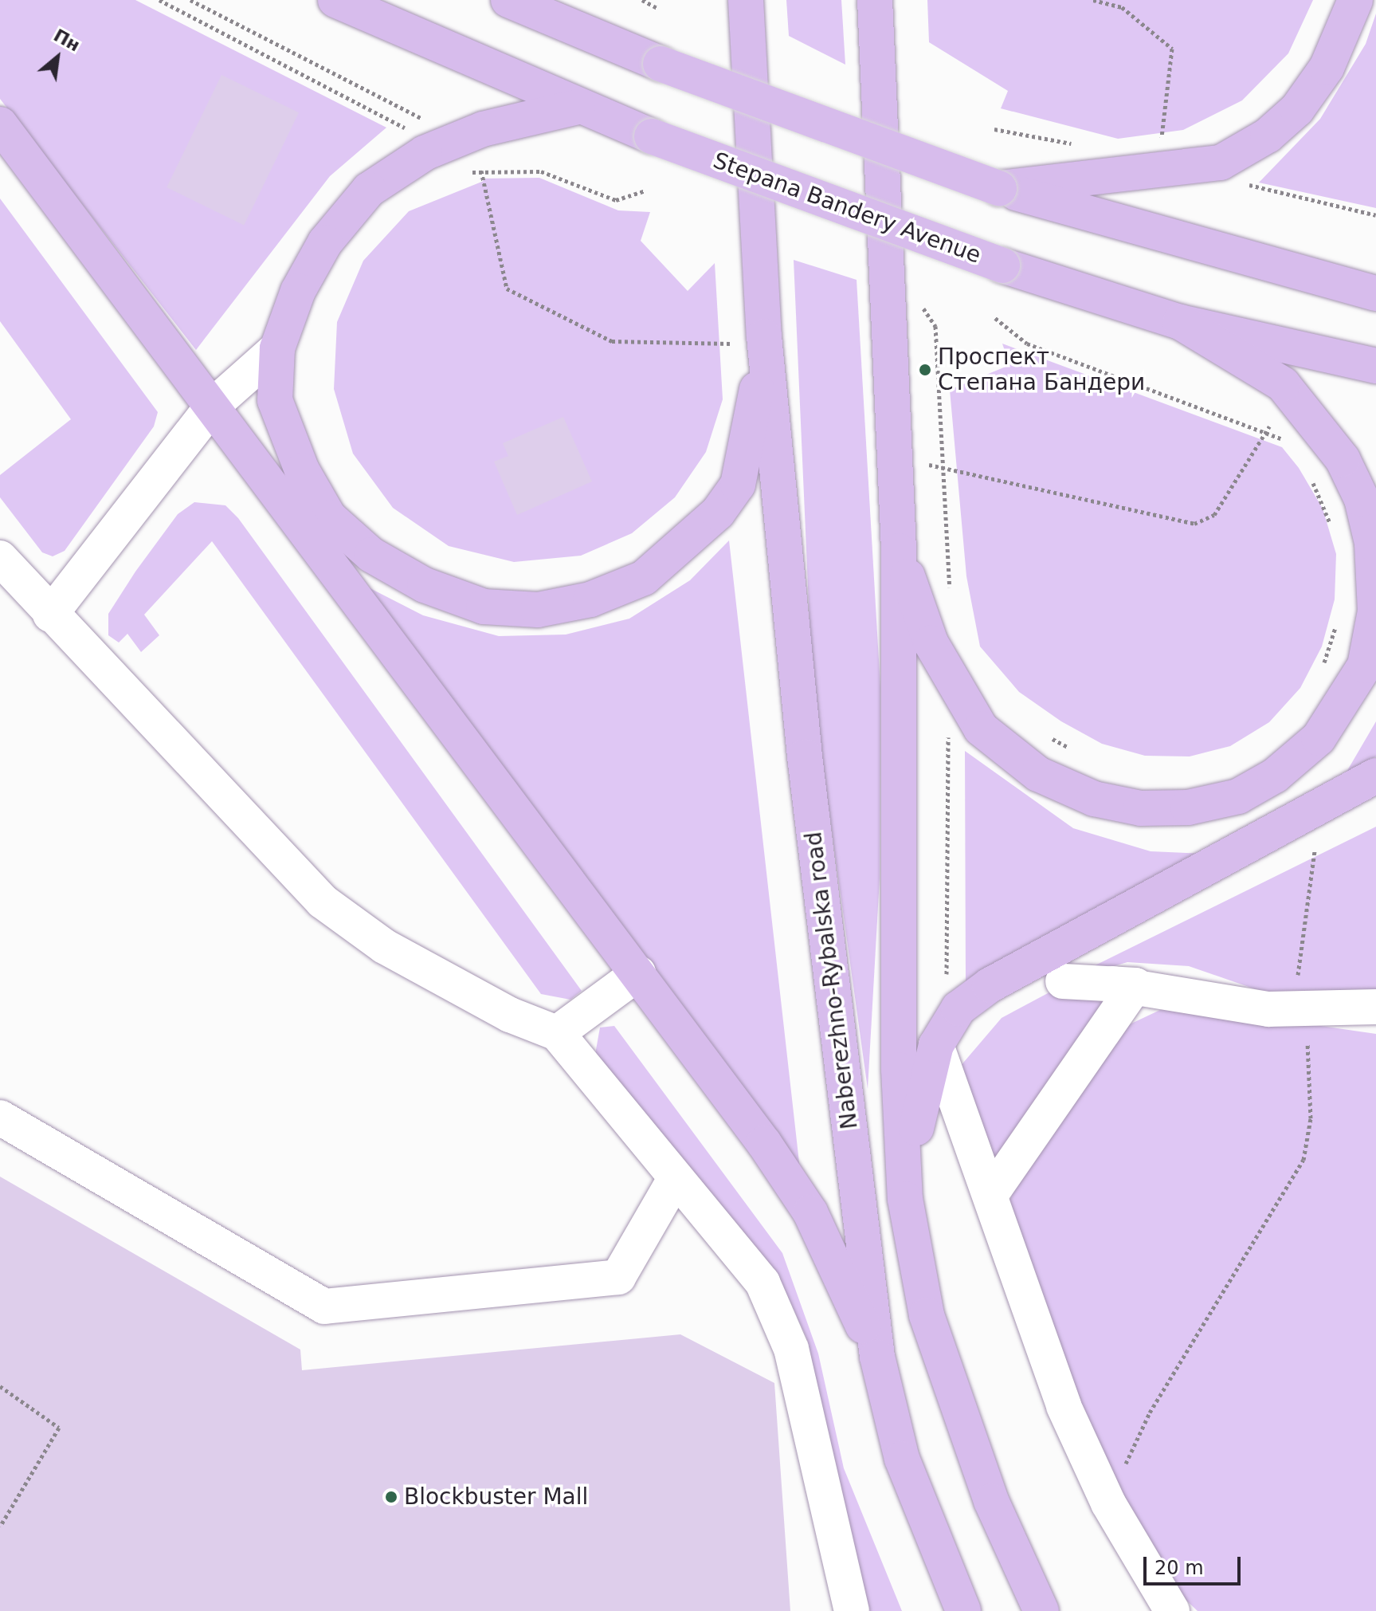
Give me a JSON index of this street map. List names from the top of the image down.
{
  "streets": {
    "main road": ["Stepana Bandery Avenue", "Naberezhno-Rybalska road"]
  },
  "places": ["Проспект Степана Бандери", "Blockbuster Mall"],
  "scale_bar": "20 m",
  "north": "top right"
}
